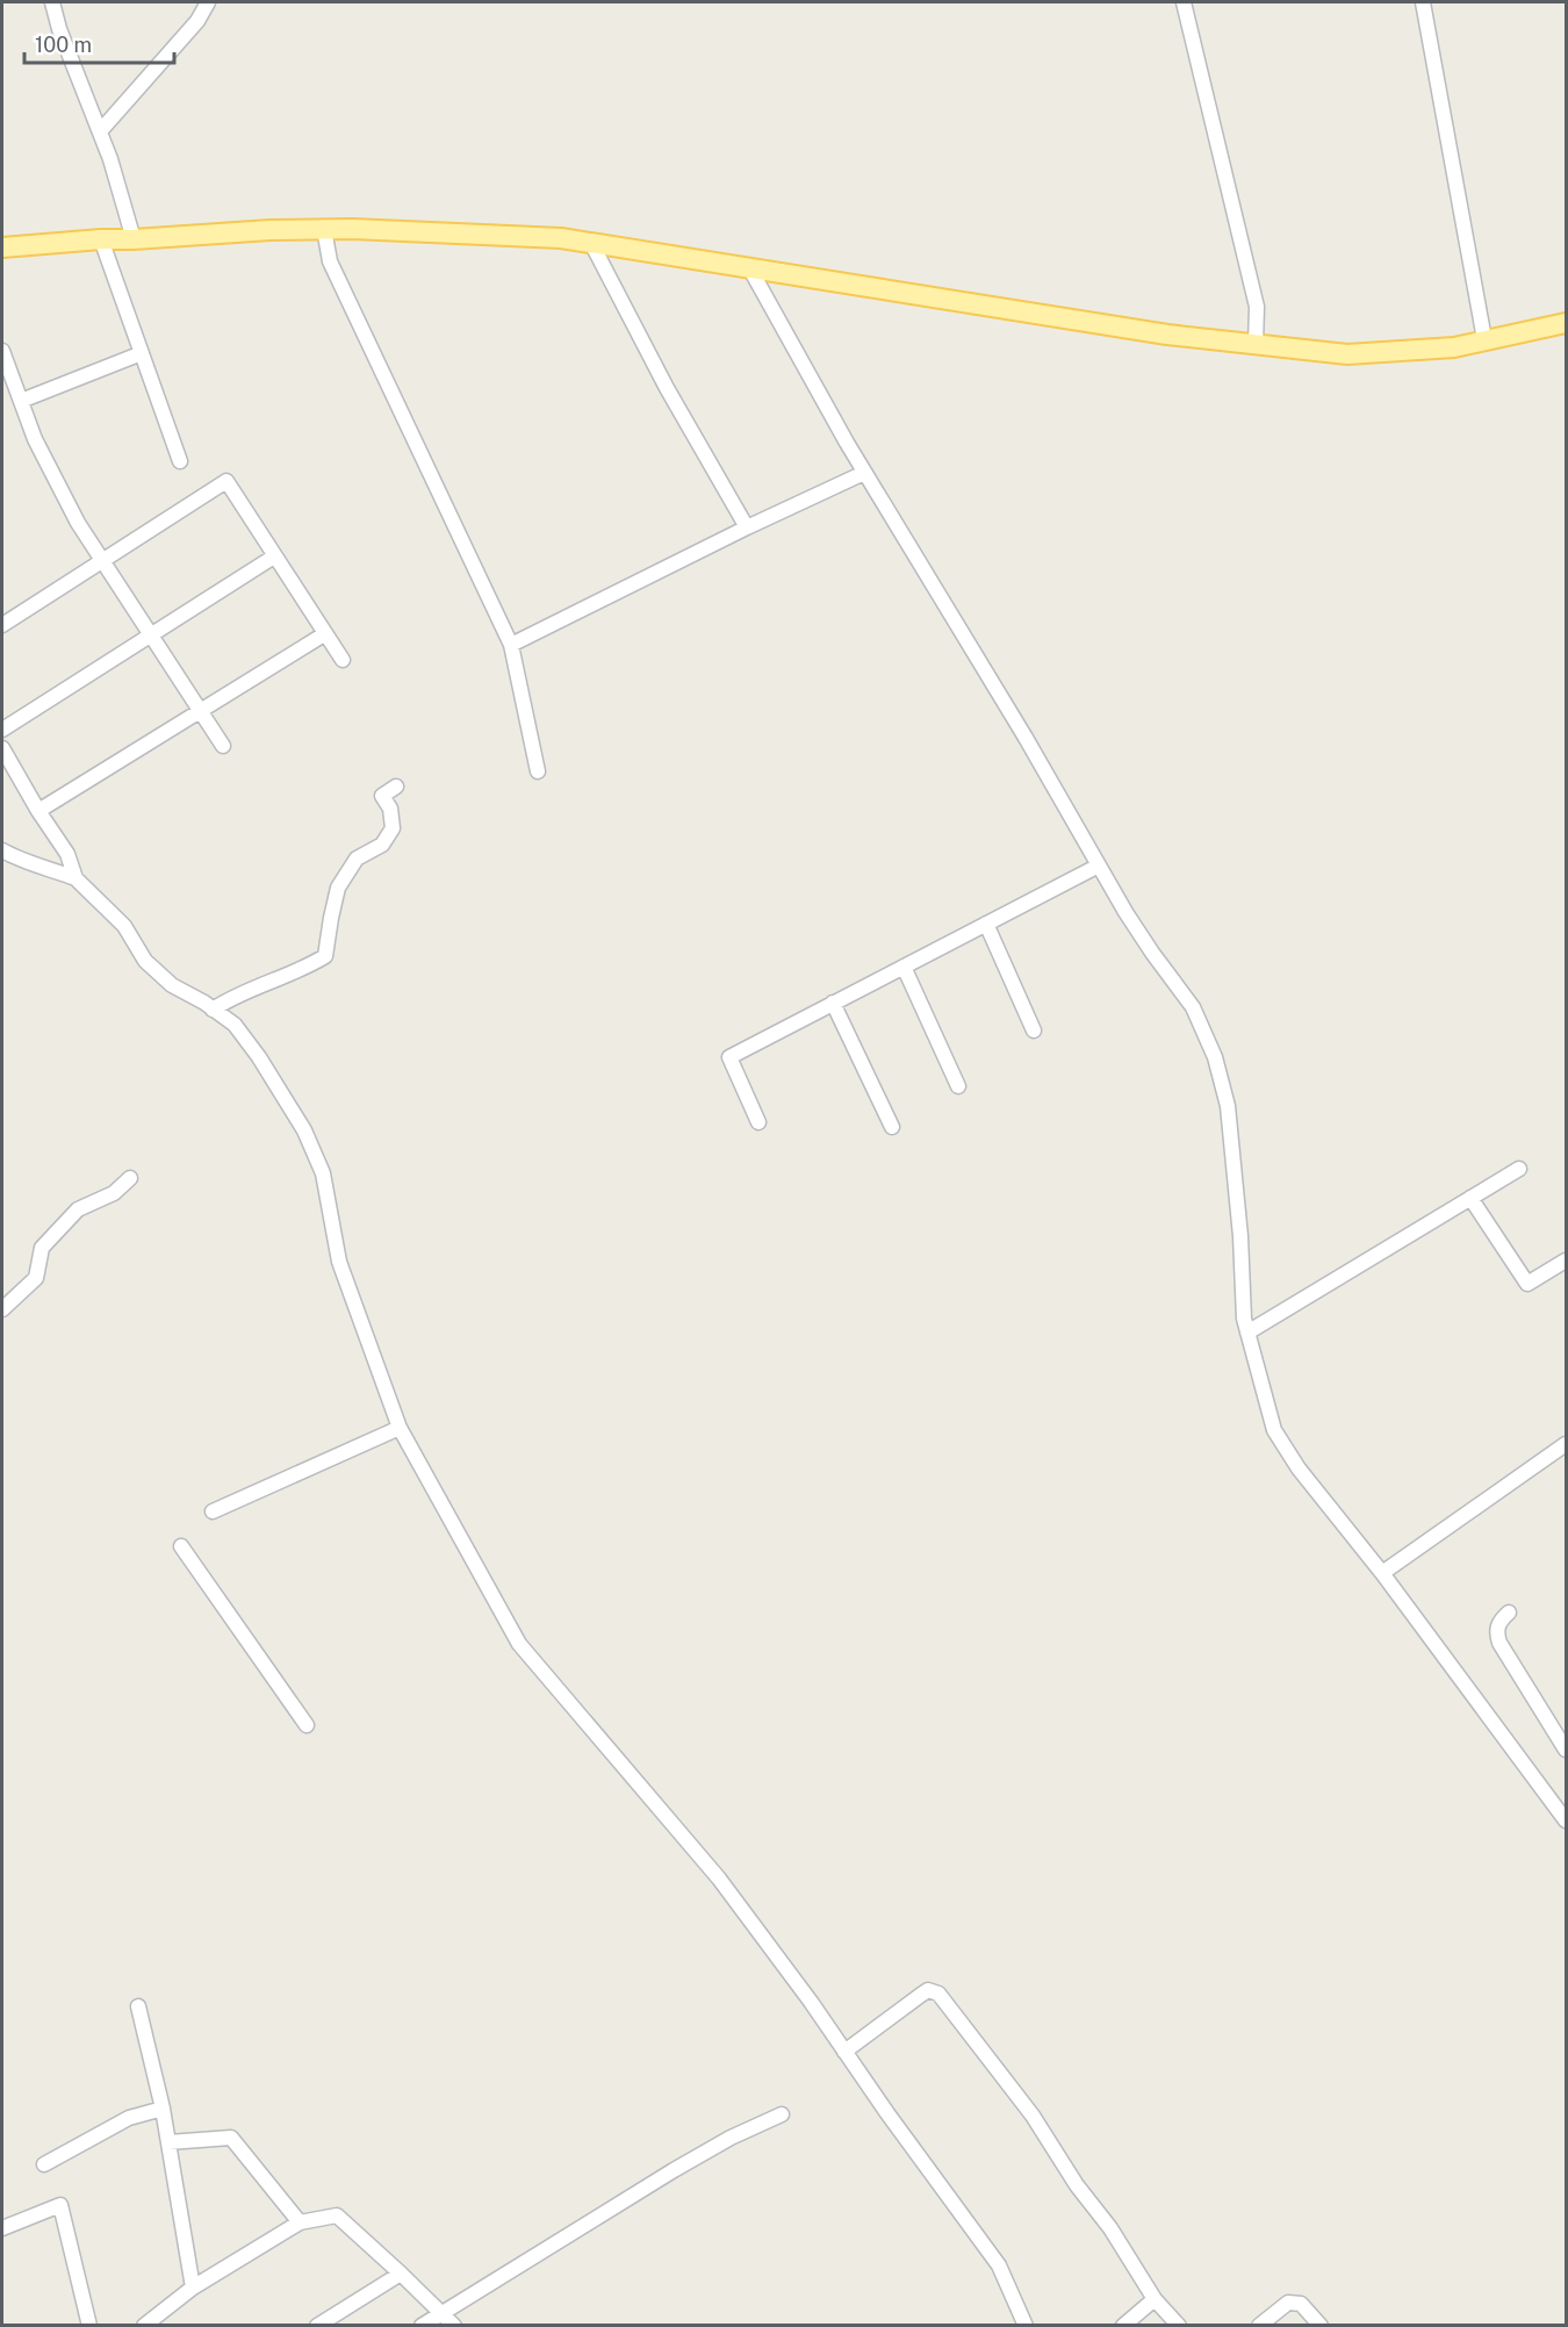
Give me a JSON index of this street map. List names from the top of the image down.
{
  "scale_bar": "100 m"
}
